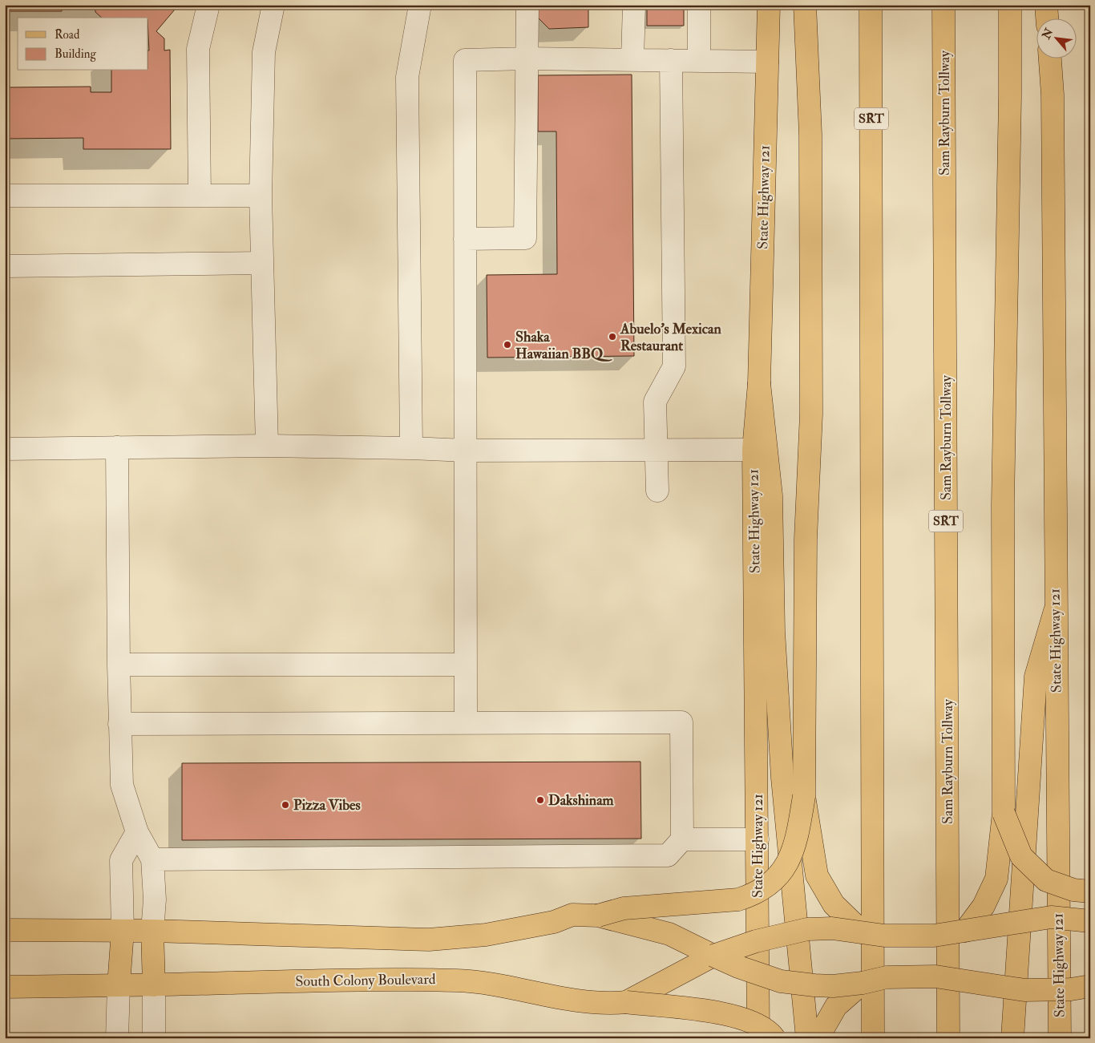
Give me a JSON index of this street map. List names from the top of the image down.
{
  "streets": {
    "main road": [
      "Sam Rayburn Tollway",
      "SRT",
      "State Highway 121",
      "South Colony Boulevard"
    ]
  },
  "places": [
    "Abuelo's Mexican Restaurant",
    "Shaka Hawaiian BBQ",
    "Dakshinam",
    "Pizza Vibes"
  ],
  "legend": ["Road", "Building"],
  "north": "top left"
}
